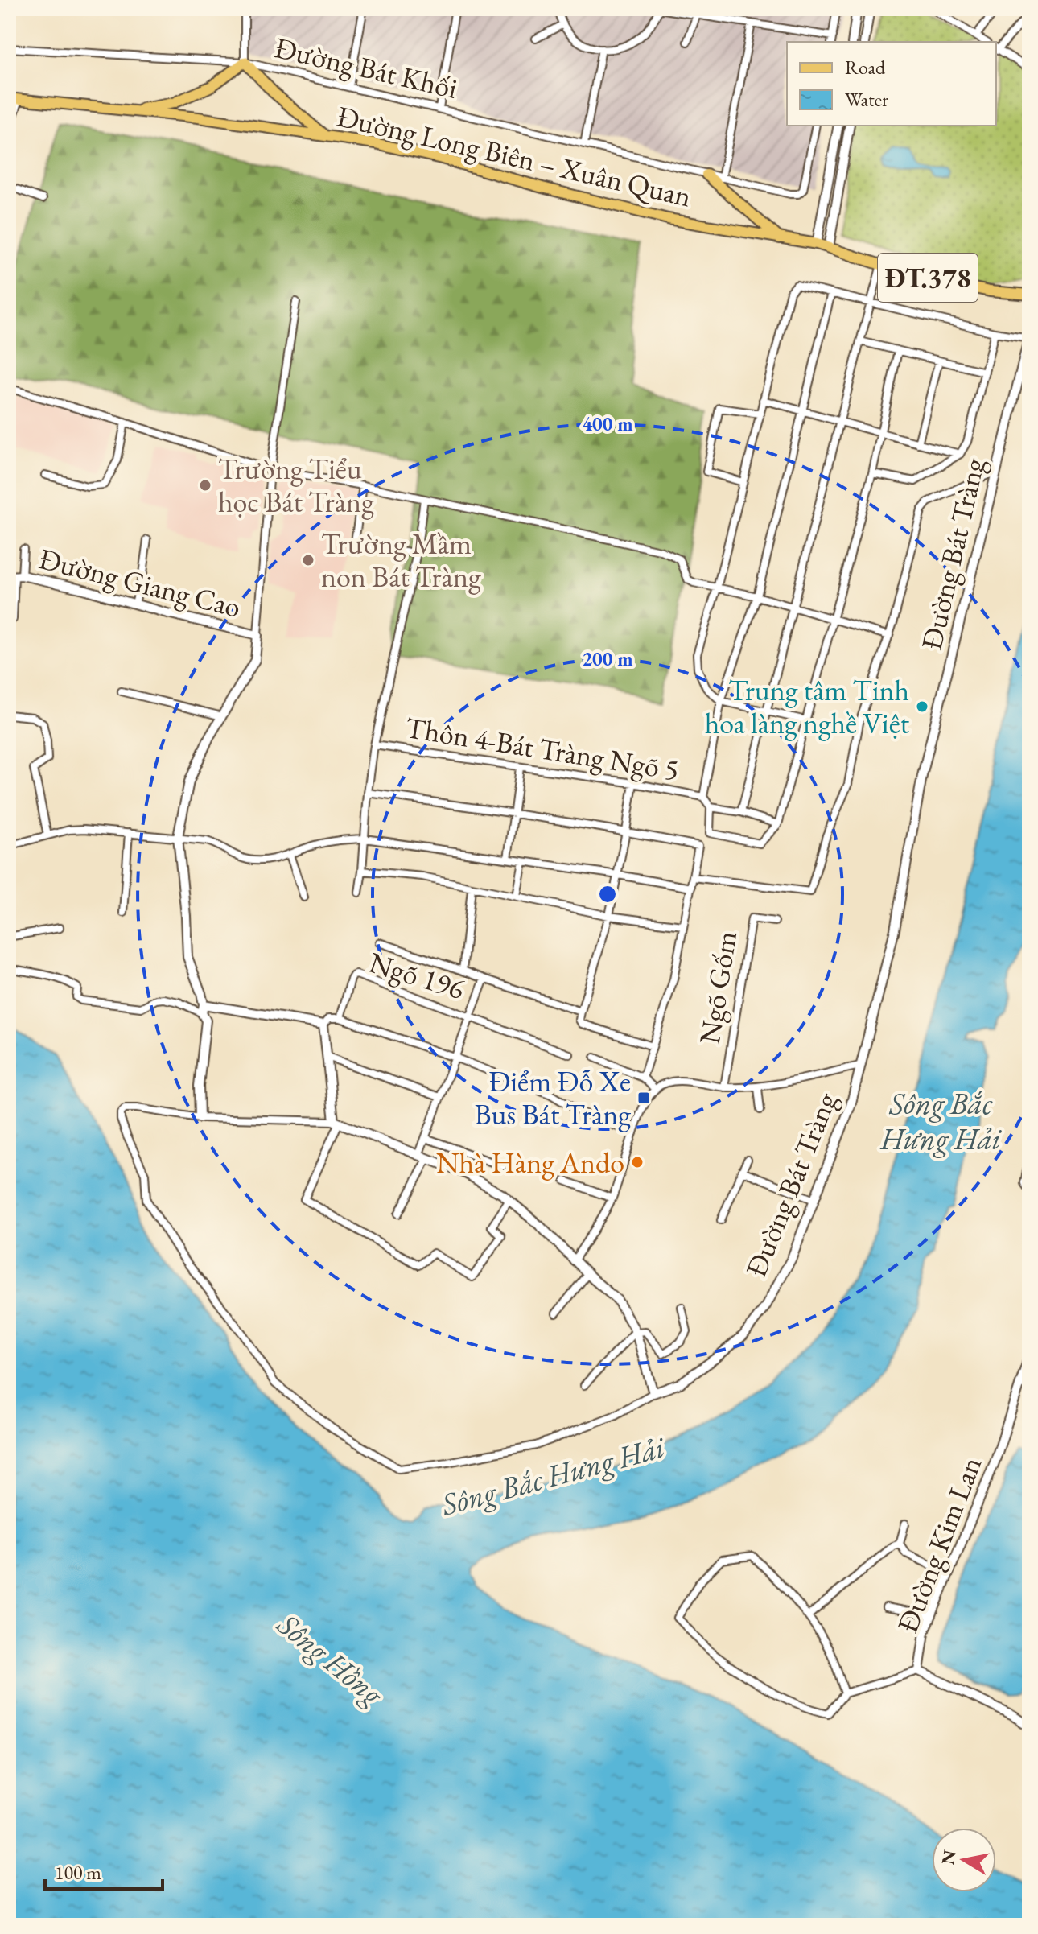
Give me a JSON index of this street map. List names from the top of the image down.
{
  "streets": {
    "main road": ["Đường Long Biên – Xuân Quan", "ĐT.378"],
    "street": [
      "Đường Bát Khối",
      "Đường Bát Tràng",
      "Đường Giang Cao",
      "Thôn 4-Bát Tràng Ngõ 5",
      "Ngõ 196",
      "Ngõ Gốm",
      "Đường Kim Lan"
    ]
  },
  "crossings": [
    ["Đường Long Biên – Xuân Quan", "ĐT.378"]
  ],
  "water": ["Sông Bắc Hưng Hải", "Sông Hồng"],
  "places": {
    "other": [
      "Trường Tiểu học Bát Tràng",
      "Trường Mầm non Bát Tràng",
      "Trung tâm Tinh hoa làng nghề Việt",
      "Nhà Hàng Ando"
    ],
    "transit": ["Điểm Đỗ Xe Bus Bát Tràng"]
  },
  "legend": ["Road", "Water"],
  "scale_bar": "100 m",
  "north": "left",
  "rings": ["400 m", "200 m"]
}
